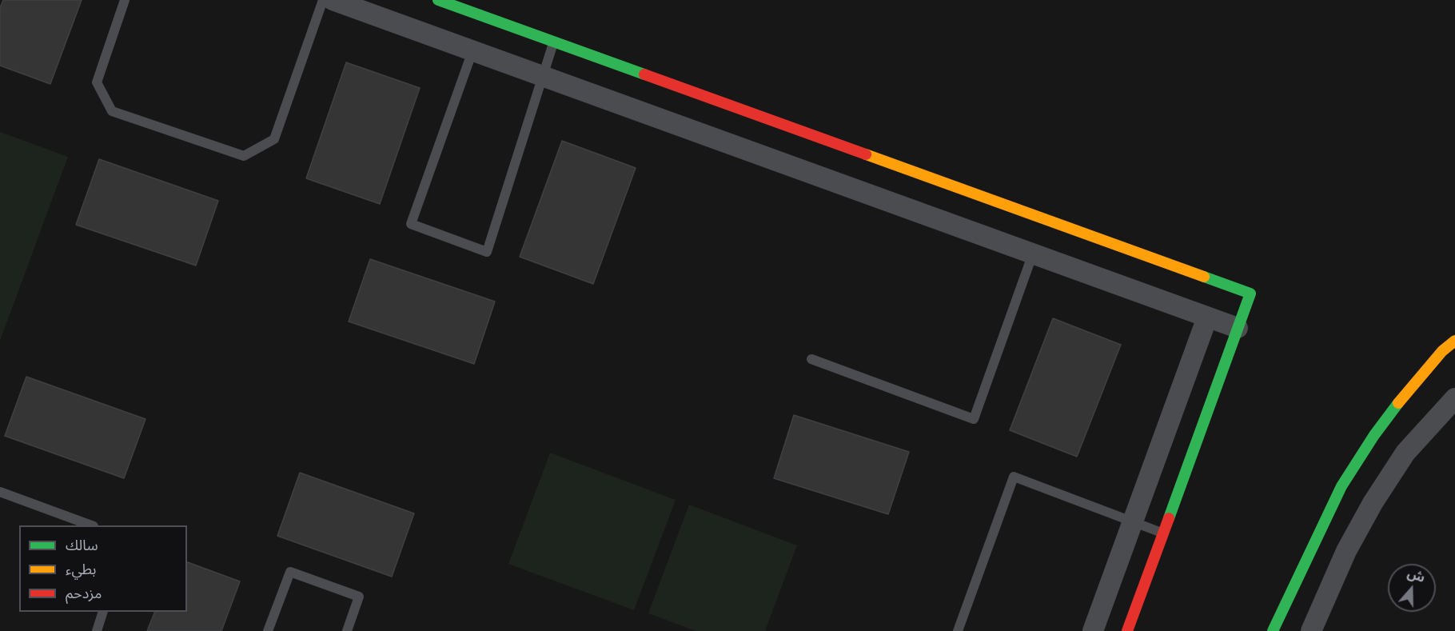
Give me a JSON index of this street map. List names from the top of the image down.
{
  "legend": ["سالك", "بطيء", "مزدحم"],
  "north": "top"
}
